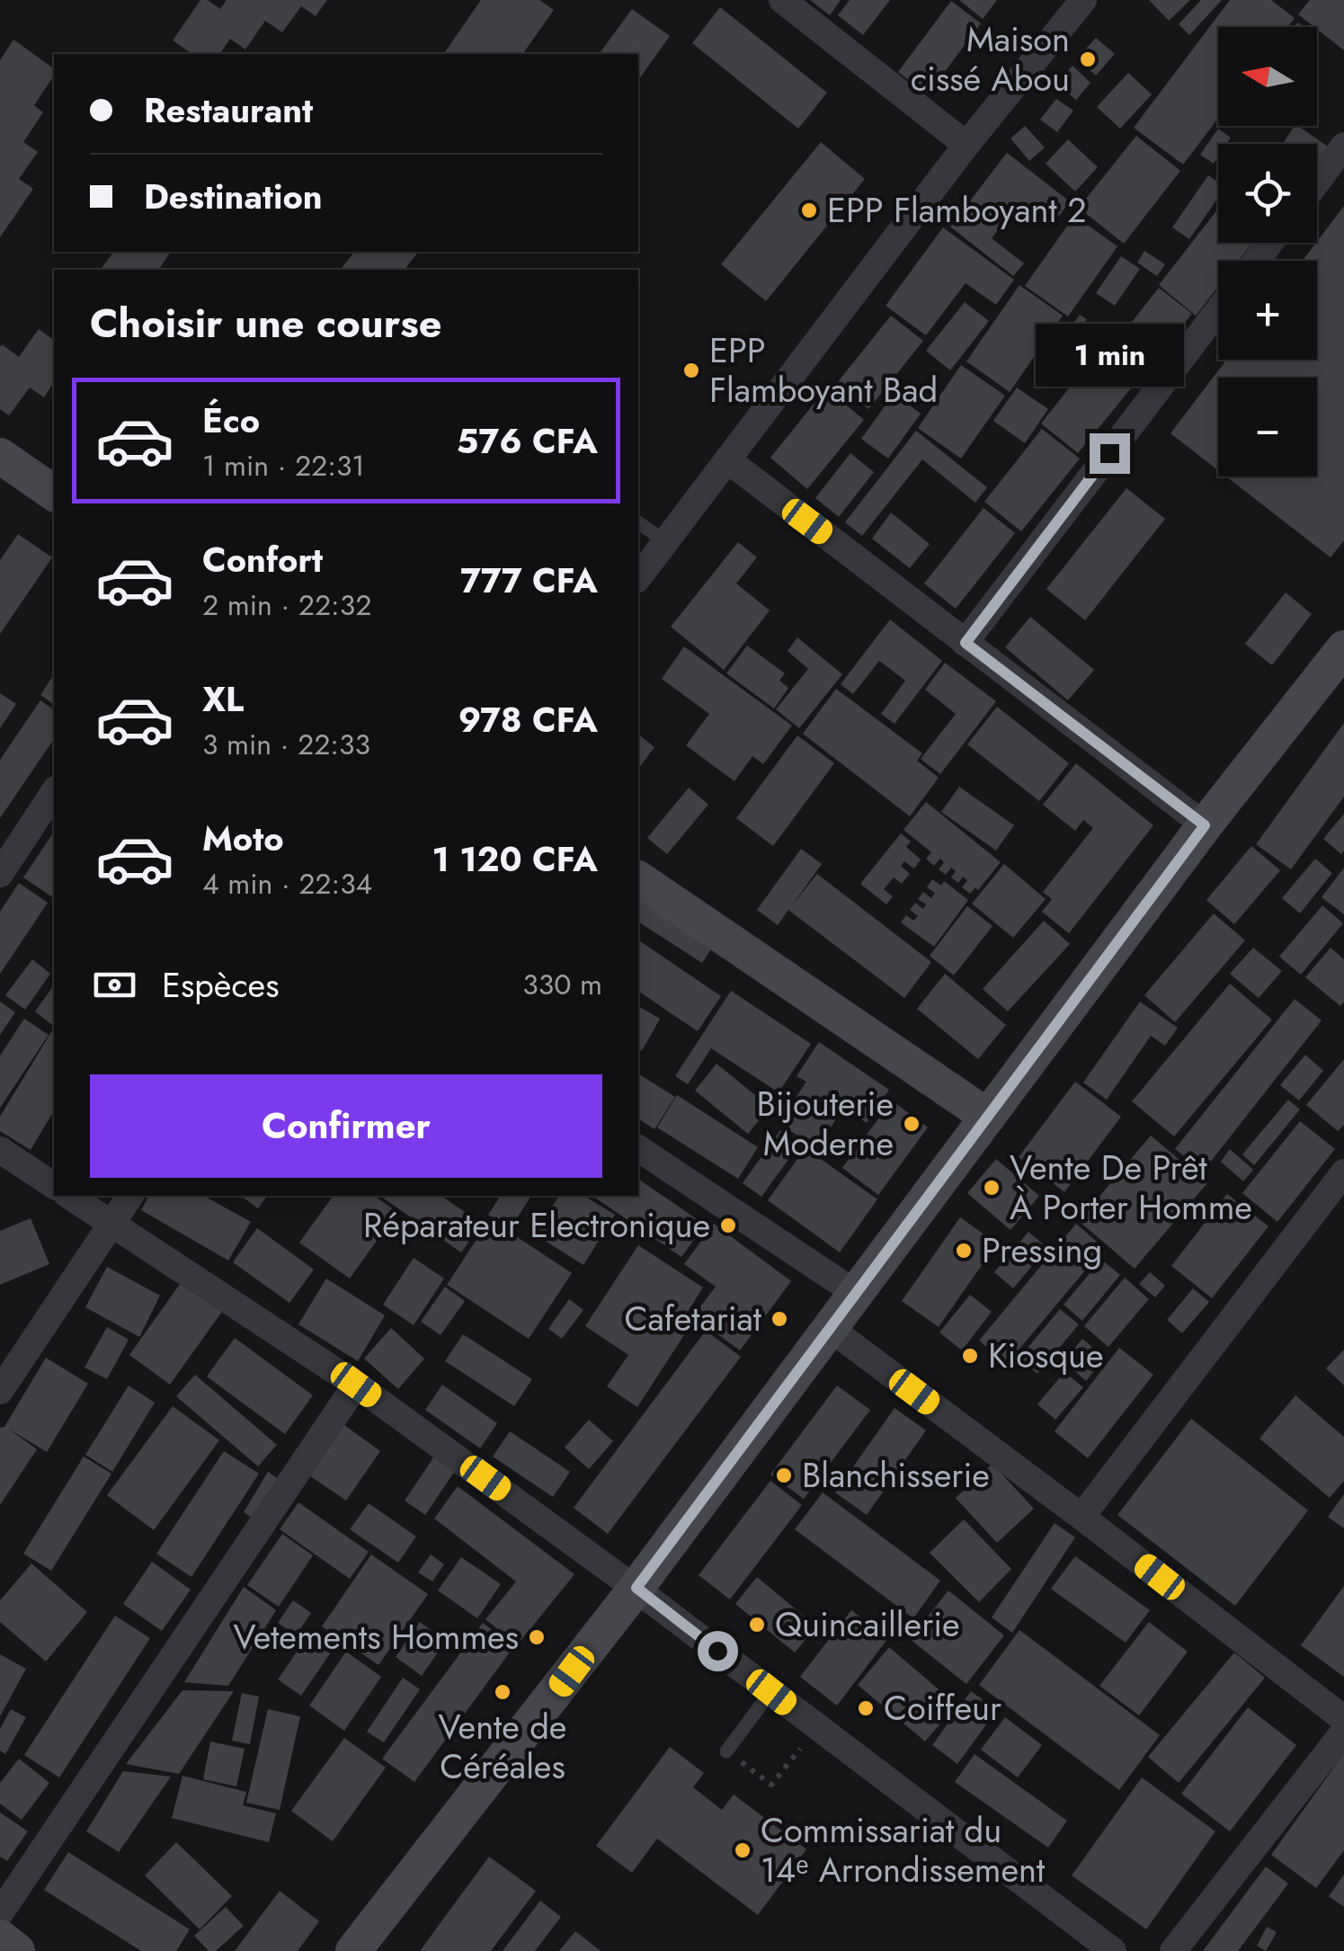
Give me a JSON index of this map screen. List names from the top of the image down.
{
  "places": [
    "Maison cissé Abou",
    "EPP Flamboyant 2",
    "EPP Flamboyant Bad",
    "Bijouterie Moderne",
    "Vente De Prêt À Porter Homme",
    "Réparateur Electronique",
    "Pressing",
    "Cafetariat",
    "Kiosque",
    "Blanchisserie",
    "Quincaillerie",
    "Vetements Hommes",
    "Vente de Céréales",
    "Coiffeur",
    "Commissariat du 14ᵉ Arrondissement"
  ],
  "north": "left",
  "page": {
    "map_buttons": ["+", "−"],
    "banner": ["Restaurant", "Destination"],
    "heading": "Choisir une course",
    "bubble": "1 min",
    "list": [
      {
        "name": "Éco",
        "note": "1 min · 22:31",
        "value": "576 CFA"
      },
      {
        "name": "Confort",
        "note": "2 min · 22:32",
        "value": "777 CFA"
      },
      {
        "name": "XL",
        "note": "3 min · 22:33",
        "value": "978 CFA"
      },
      {
        "name": "Moto",
        "note": "4 min · 22:34",
        "value": "1 120 CFA"
      }
    ],
    "pay": ["Espèces", "330 m"],
    "buttons": "Confirmer"
  }
}
